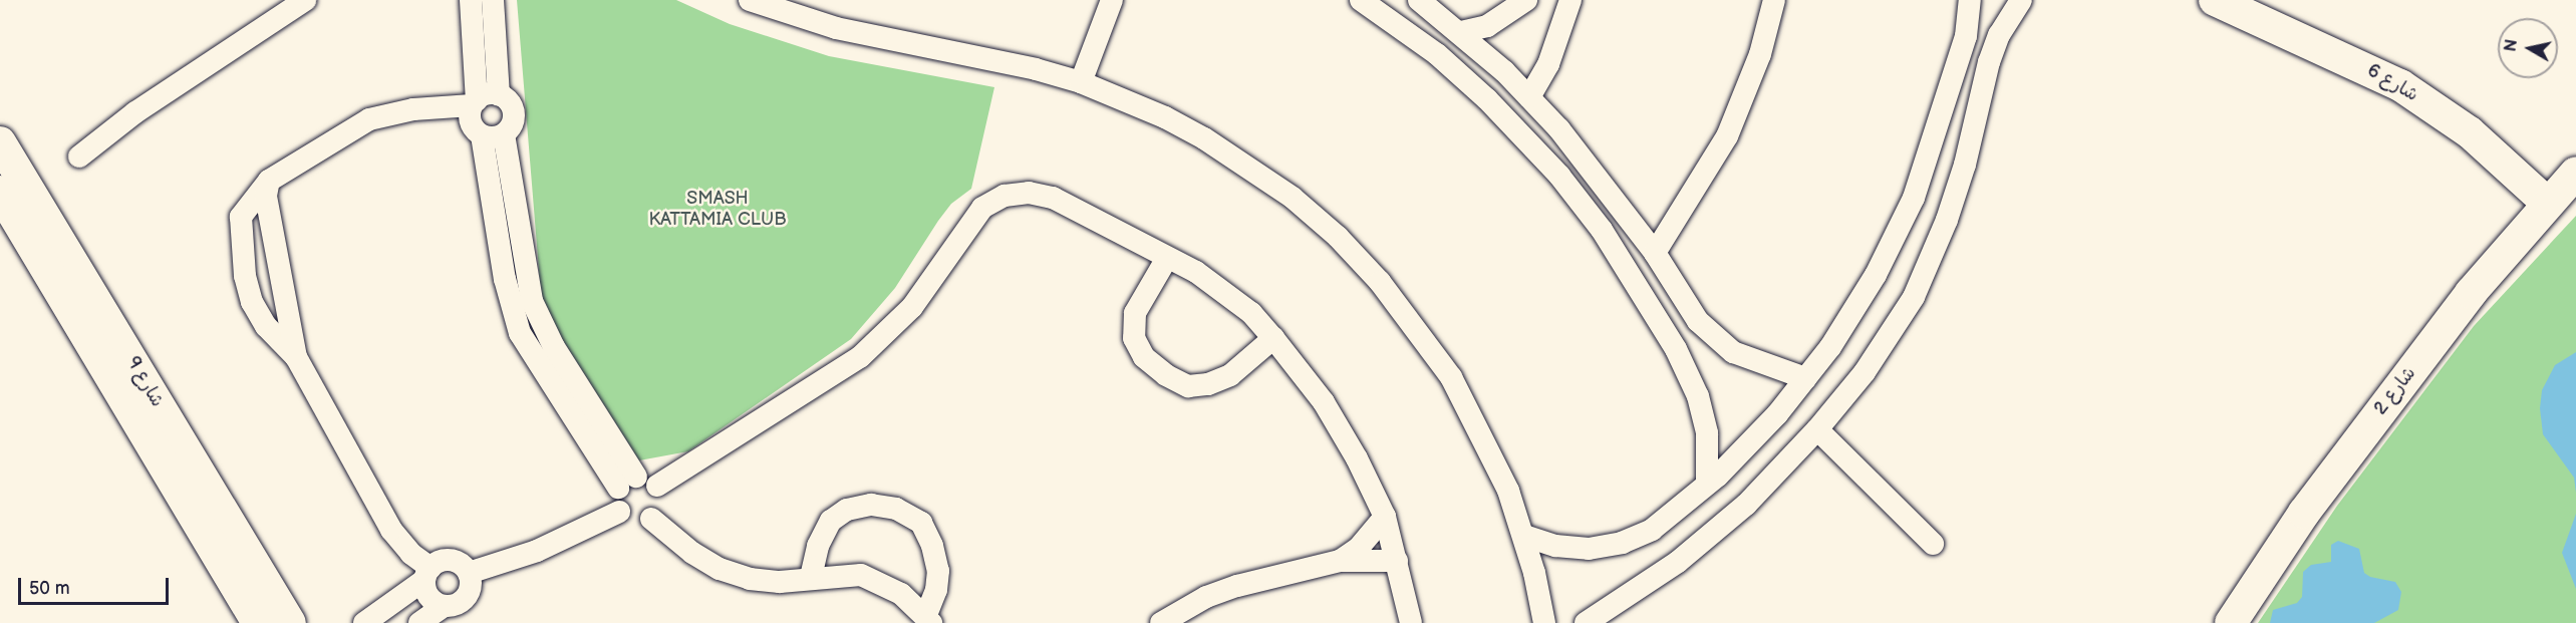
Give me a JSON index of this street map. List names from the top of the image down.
{
  "streets": {
    "street": ["شارع 6", "شارع 9", "شارع 2"]
  },
  "crossings": [
    ["شارع 6", "شارع 2"]
  ],
  "parks": ["SMASH KATTAMIA CLUB"],
  "scale_bar": "50 m",
  "north": "left"
}
